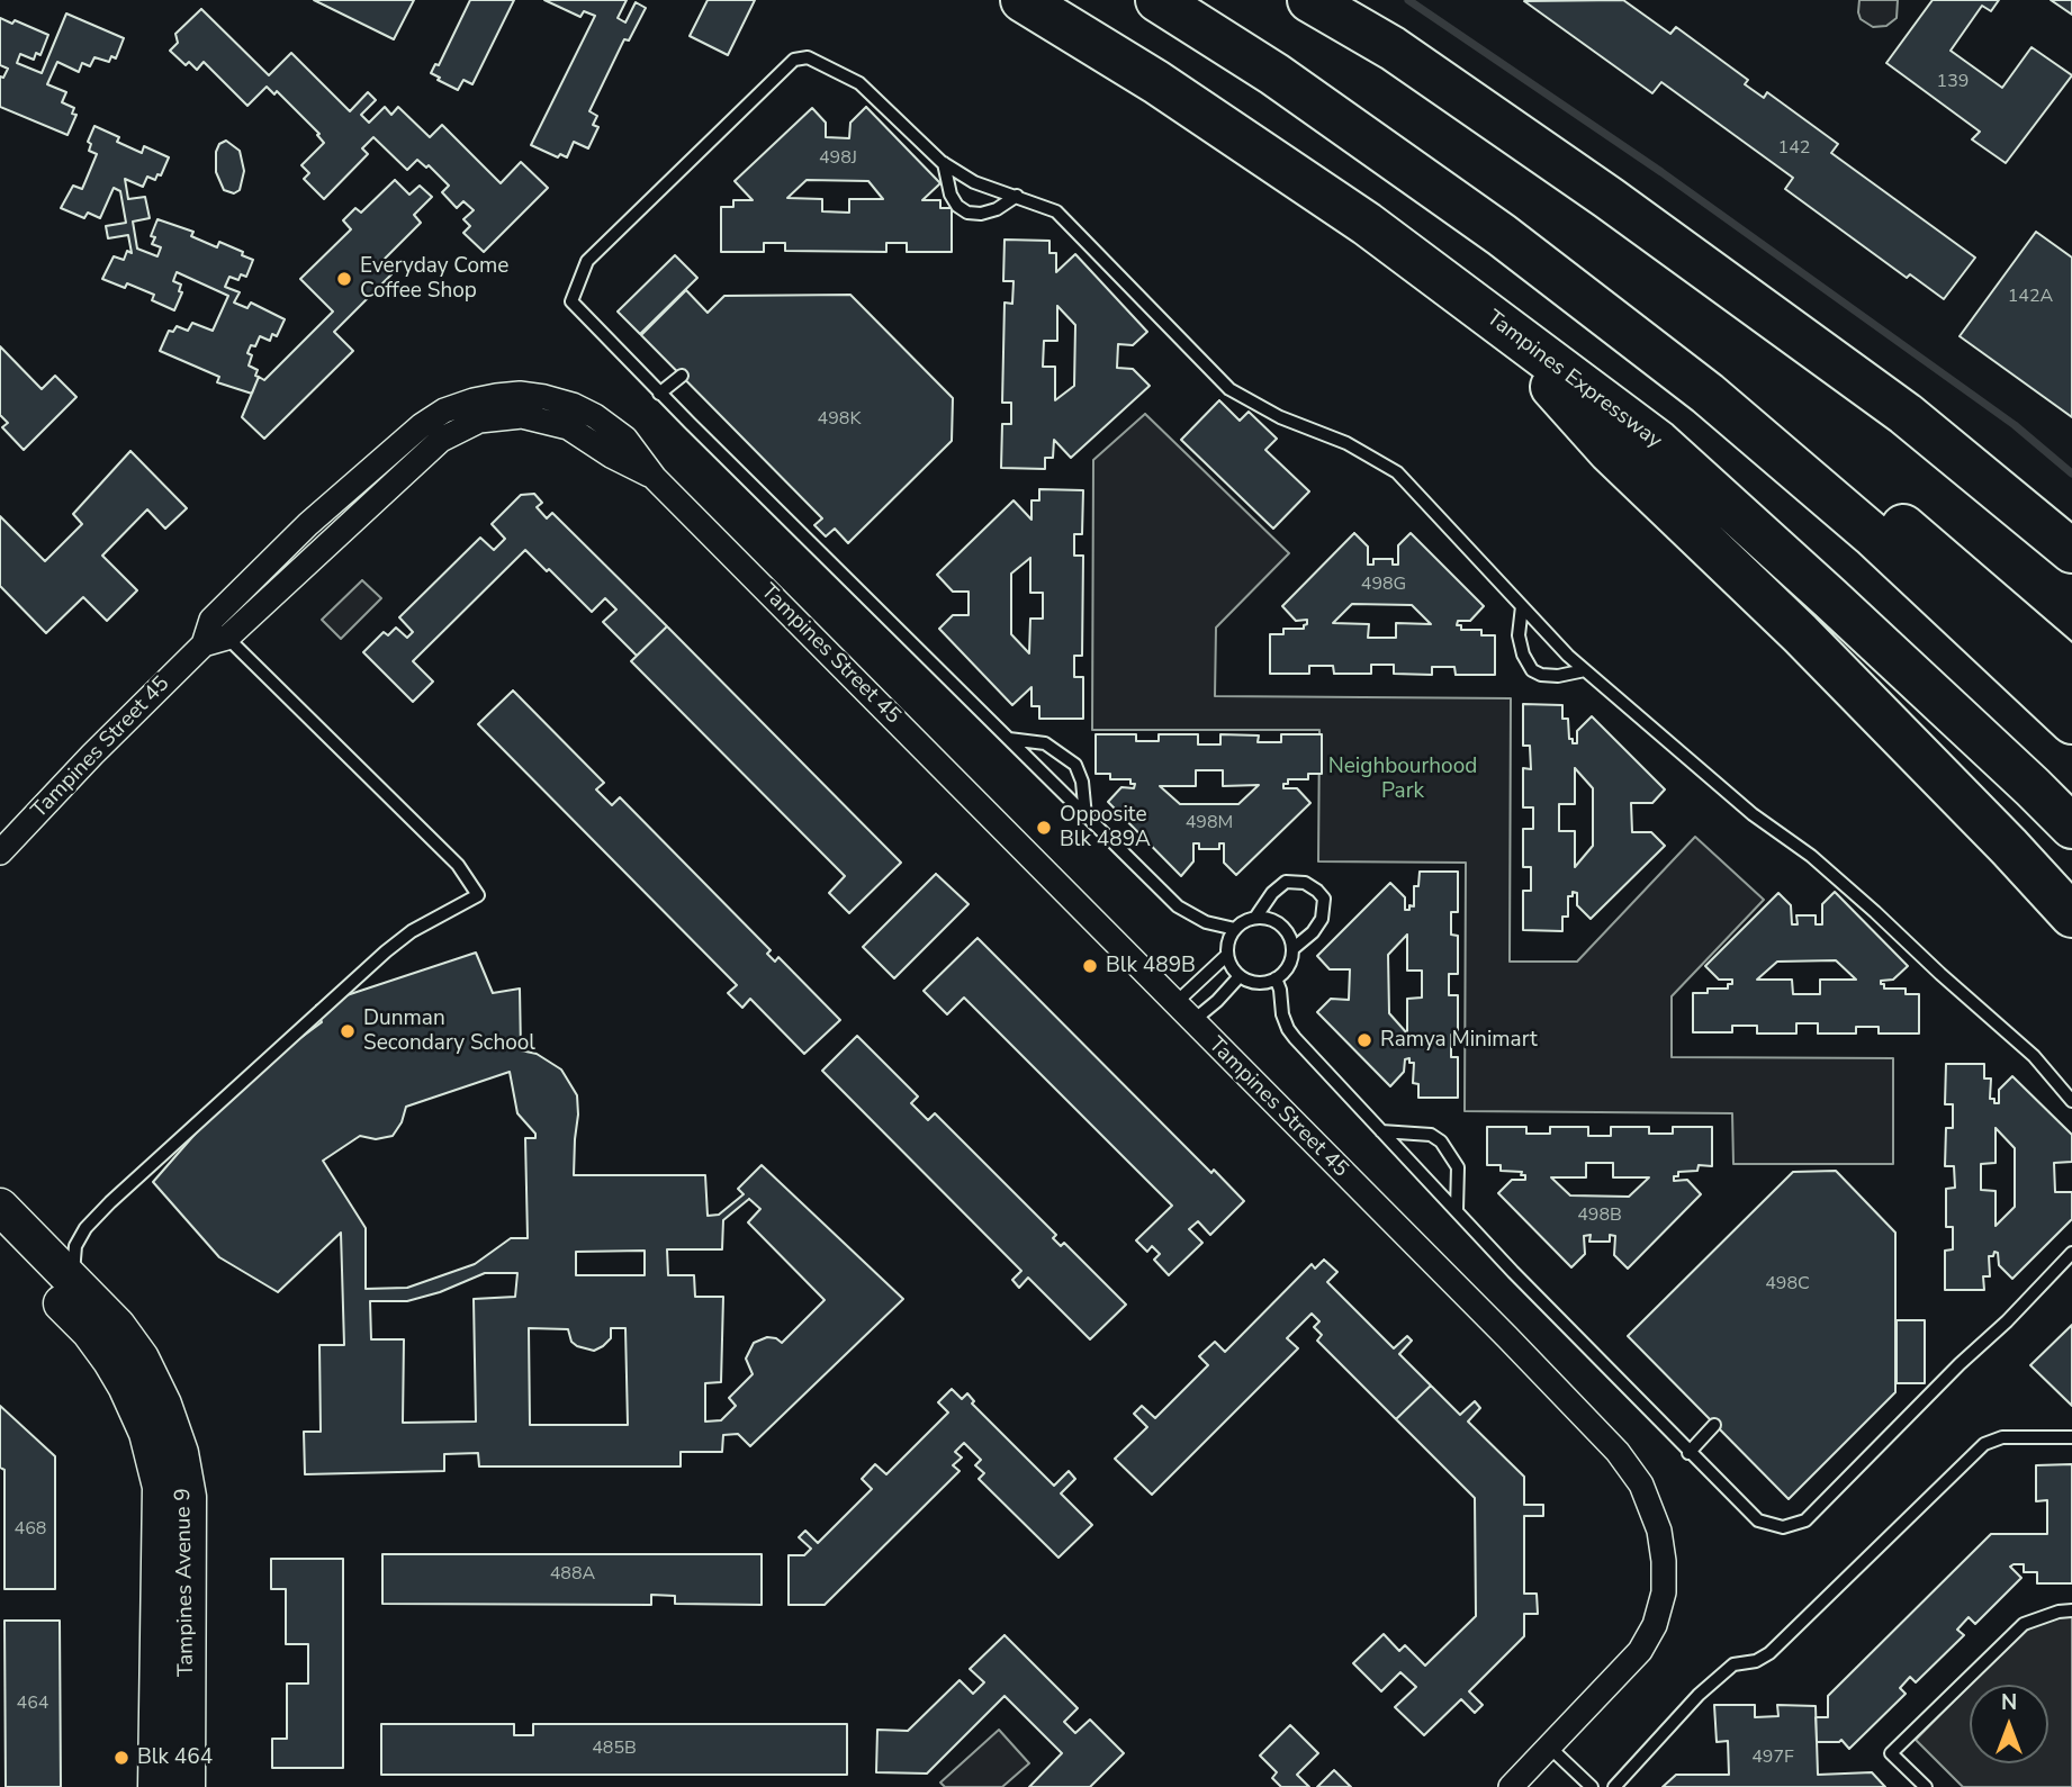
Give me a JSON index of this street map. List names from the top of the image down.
{
  "streets": {
    "highway": ["Tampines Expressway"],
    "main road": ["Tampines Avenue 9"],
    "street": ["Tampines Street 45"]
  },
  "parks": ["Neighbourhood Park"],
  "places": [
    "Everyday Come Coffee Shop",
    "Opposite Blk 489A",
    "Blk 489B",
    "Dunman Secondary School",
    "Ramya Minimart",
    "Blk 464"
  ],
  "house_numbers": [
    "139",
    "142",
    "498J",
    "142A",
    "498K",
    "498G",
    "498M",
    "498B",
    "498C",
    "468",
    "488A",
    "464",
    "485B",
    "497F"
  ],
  "north": "top"
}
